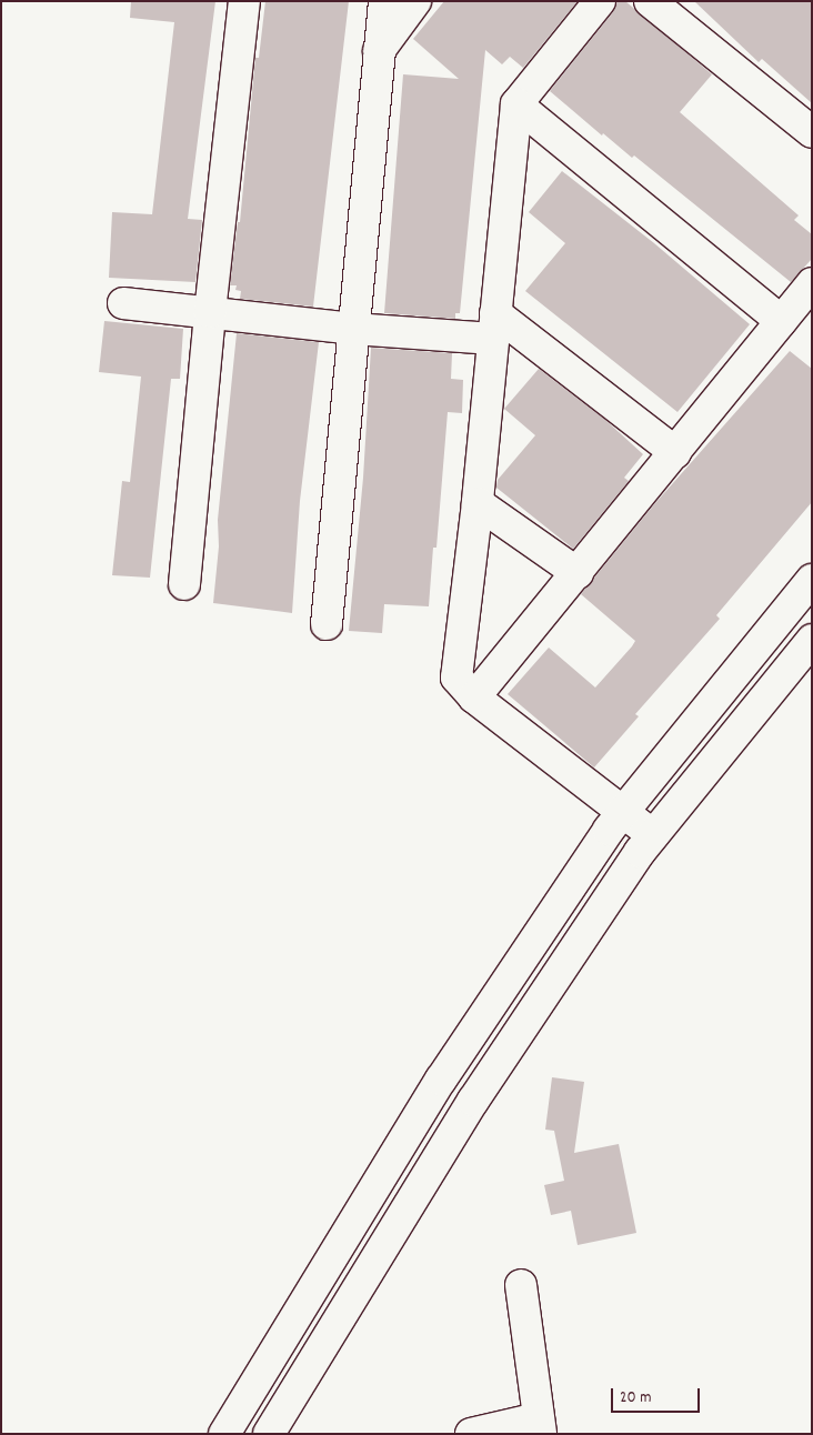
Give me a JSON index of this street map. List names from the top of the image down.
{
  "scale_bar": "20 m"
}
